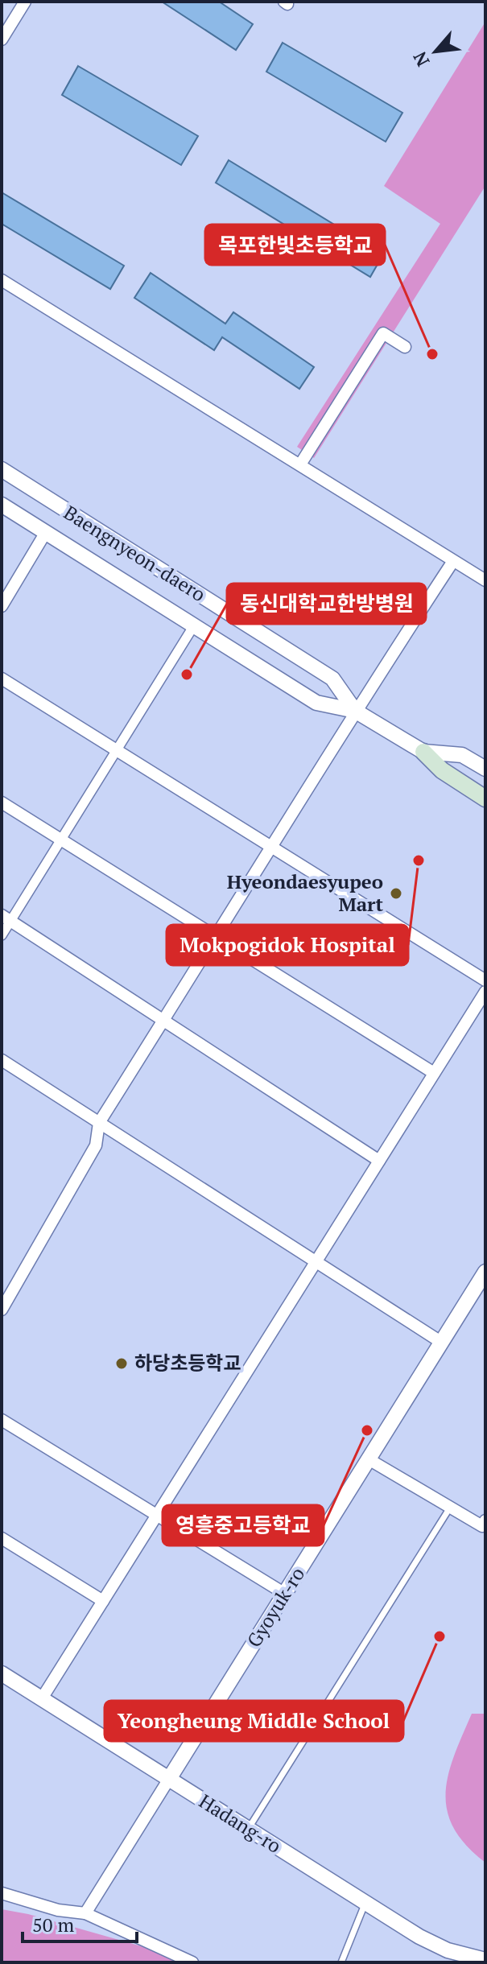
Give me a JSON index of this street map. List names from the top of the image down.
{
  "streets": {
    "street": ["Baengnyeon-daero", "Gyoyuk-ro", "Hadang-ro"]
  },
  "crossings": [
    ["Gyoyuk-ro", "Hadang-ro"]
  ],
  "places": [
    "목포한빛초등학교",
    "동신대학교한방병원",
    "Mokpogidok Hospital",
    "Hyeondaesyupeo Mart",
    "하당초등학교",
    "영흥중고등학교",
    "Yeongheung Middle School"
  ],
  "scale_bar": "50 m",
  "north": "bottom left"
}
